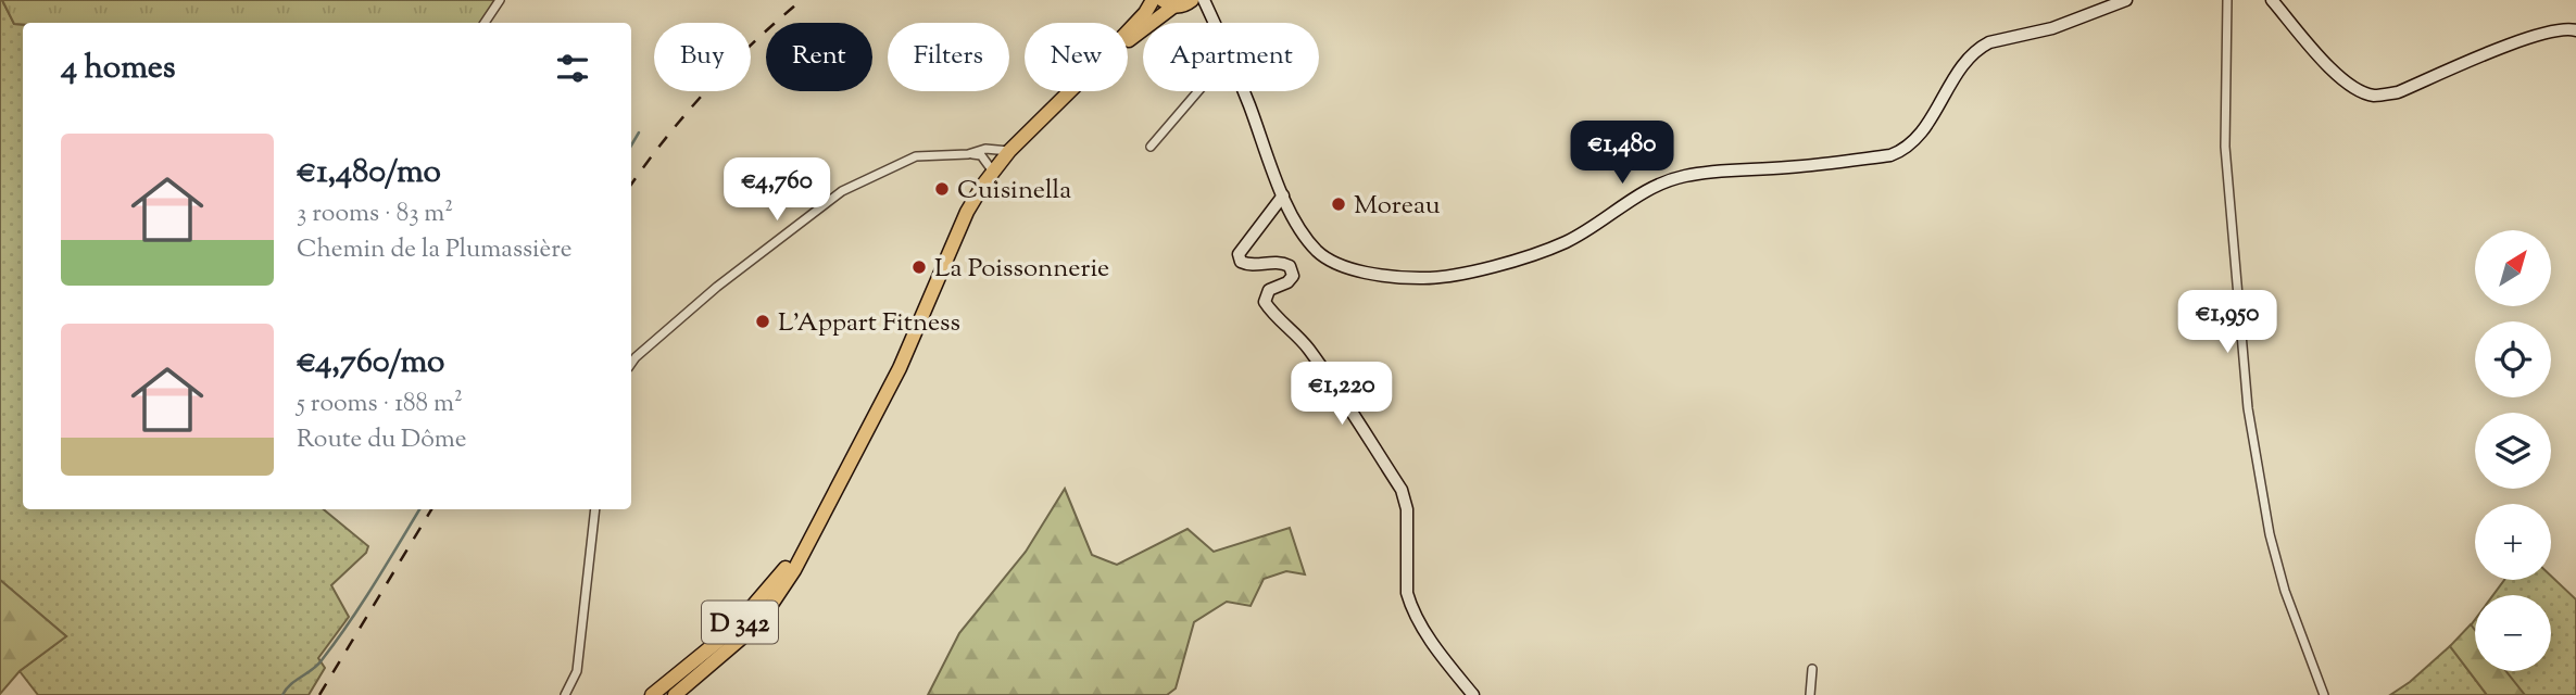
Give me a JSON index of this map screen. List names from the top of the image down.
{
  "streets": {
    "main road": ["D 342"]
  },
  "places": [
    "Cuisinella",
    "Moreau",
    "La Poissonnerie",
    "L'Appart Fitness"
  ],
  "north": "top right",
  "page": {
    "chip": [
      "Buy",
      "Rent",
      "Filters",
      "New",
      "Apartment"
    ],
    "heading": "4 homes",
    "list": [
      {
        "name": "€1,480/mo",
        "note": "3 rooms · 83 m² · Chemin de la Plumassière"
      },
      {
        "name": "€4,760/mo",
        "note": "5 rooms · 188 m² · Route du Dôme"
      }
    ],
    "price": [
      "€1,480",
      "€4,760",
      "€1,950",
      "€1,220"
    ],
    "map_buttons": ["+", "−"]
  }
}
